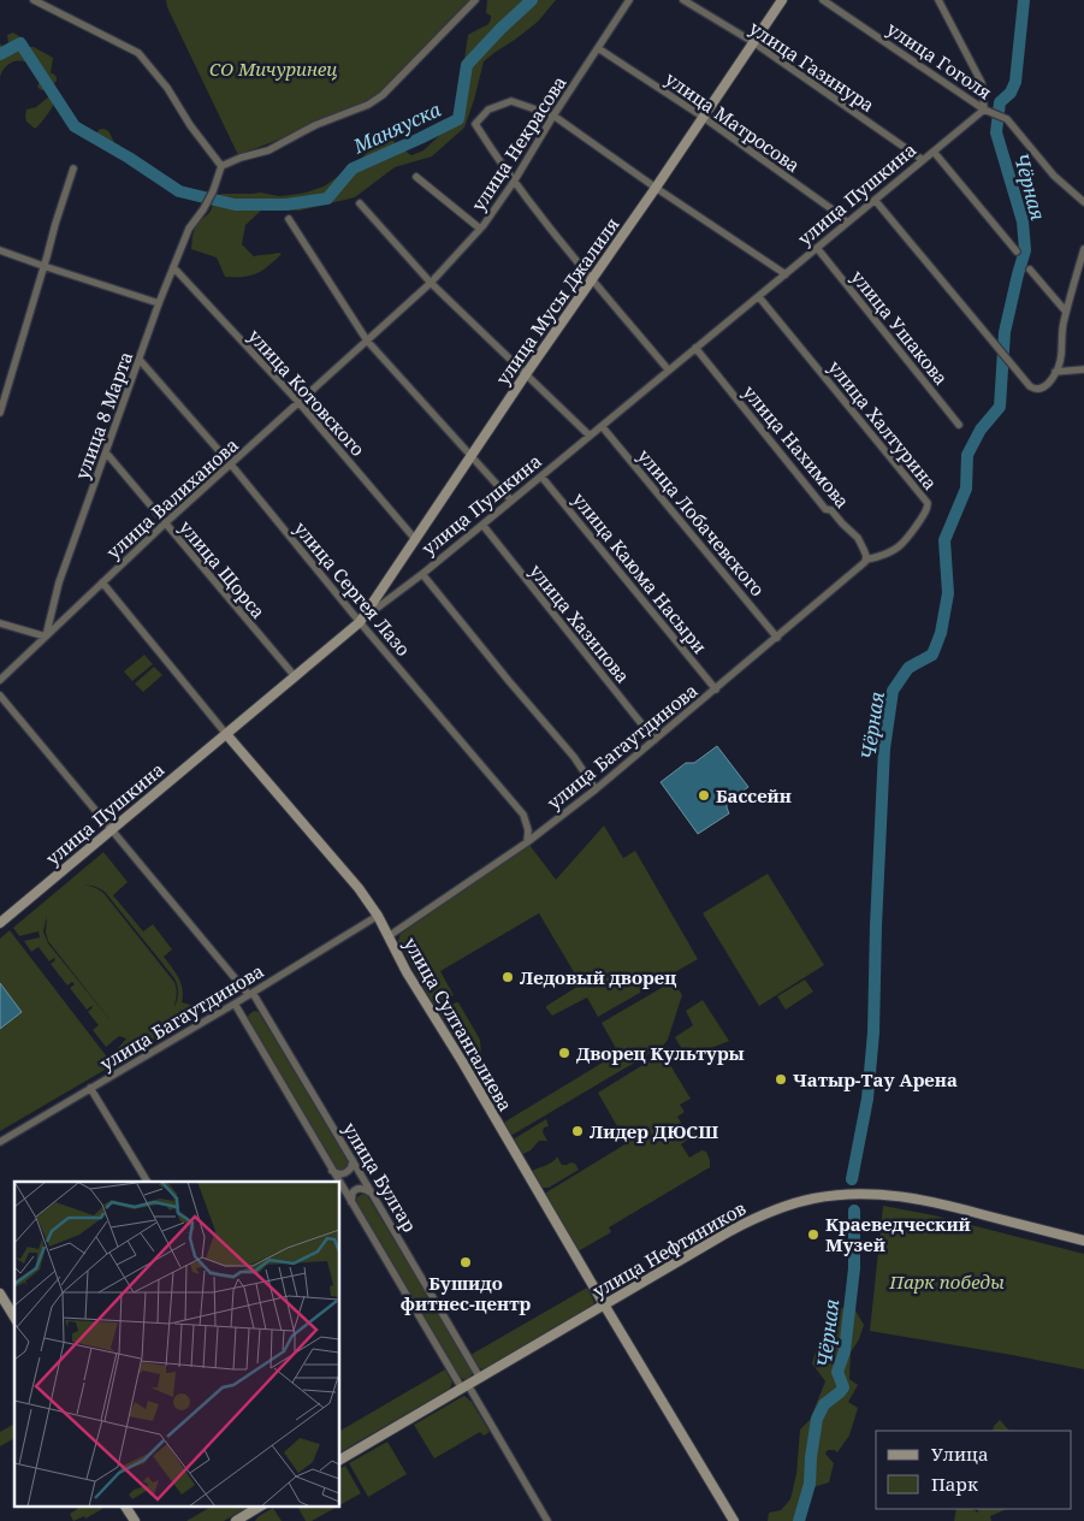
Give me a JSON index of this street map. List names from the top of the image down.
{
  "streets": {
    "street": [
      "улица Гоголя",
      "улица Газинура",
      "улица Матросова",
      "улица Некрасова",
      "улица Пушкина",
      "улица Мусы Джалиля",
      "улица Ушакова",
      "улица Котовского",
      "улица 8 Марта",
      "улица Халтурина",
      "улица Нахимова",
      "улица Валиханова",
      "улица Лобачевского",
      "улица Щорса",
      "улица Каюма Насыри",
      "улица Сергея Лазо",
      "улица Хазипова",
      "улица Багаутдинова",
      "улица Султангалиева",
      "улица Булгар",
      "улица Нефтяников"
    ]
  },
  "crossings": [
    ["улица Гоголя", "улица Пушкина"],
    ["улица Газинура", "улица Пушкина"],
    ["улица Газинура", "улица Мусы Джалиля"],
    ["улица Матросова", "улица Некрасова"],
    ["улица Матросова", "улица Пушкина"],
    ["улица Матросова", "улица Мусы Джалиля"],
    ["улица Некрасова", "улица Валиханова"],
    ["улица Пушкина", "улица Мусы Джалиля"],
    ["улица Пушкина", "улица Ушакова"],
    ["улица Пушкина", "улица Халтурина"],
    ["улица Пушкина", "улица Нахимова"],
    ["улица Пушкина", "улица Лобачевского"],
    ["улица Пушкина", "улица Щорса"],
    ["улица Пушкина", "улица Каюма Насыри"],
    ["улица Пушкина", "улица Сергея Лазо"],
    ["улица Пушкина", "улица Хазипова"],
    ["улица Пушкина", "улица Султангалиева"],
    ["улица Пушкина", "улица Булгар"],
    ["улица Мусы Джалиля", "улица Котовского"],
    ["улица Мусы Джалиля", "улица Сергея Лазо"],
    ["улица Котовского", "улица 8 Марта"],
    ["улица Котовского", "улица Валиханова"],
    ["улица 8 Марта", "улица Валиханова"],
    ["улица 8 Марта", "улица Щорса"],
    ["улица 8 Марта", "улица Сергея Лазо"],
    ["улица Халтурина", "улица Нахимова"],
    ["улица Халтурина", "улица Багаутдинова"],
    ["улица Нахимова", "улица Багаутдинова"],
    ["улица Валиханова", "улица Щорса"],
    ["улица Валиханова", "улица Сергея Лазо"],
    ["улица Валиханова", "улица Султангалиева"],
    ["улица Лобачевского", "улица Багаутдинова"],
    ["улица Каюма Насыри", "улица Багаутдинова"],
    ["улица Сергея Лазо", "улица Багаутдинова"],
    ["улица Хазипова", "улица Багаутдинова"],
    ["улица Багаутдинова", "улица Султангалиева"],
    ["улица Багаутдинова", "улица Булгар"],
    ["улица Султангалиева", "улица Нефтяников"],
    ["улица Булгар", "улица Нефтяников"]
  ],
  "water": ["Маняуска", "Чёрная"],
  "parks": ["СО Мичуринец", "Парк победы"],
  "places": [
    "Бассейн",
    "Ледовый дворец",
    "Дворец Культуры",
    "Чатыр-Тау Арена",
    "Лидер ДЮСШ",
    "Краеведческий Музей",
    "Бушидо фитнес-центр"
  ],
  "legend": ["Улица", "Парк"]
}
